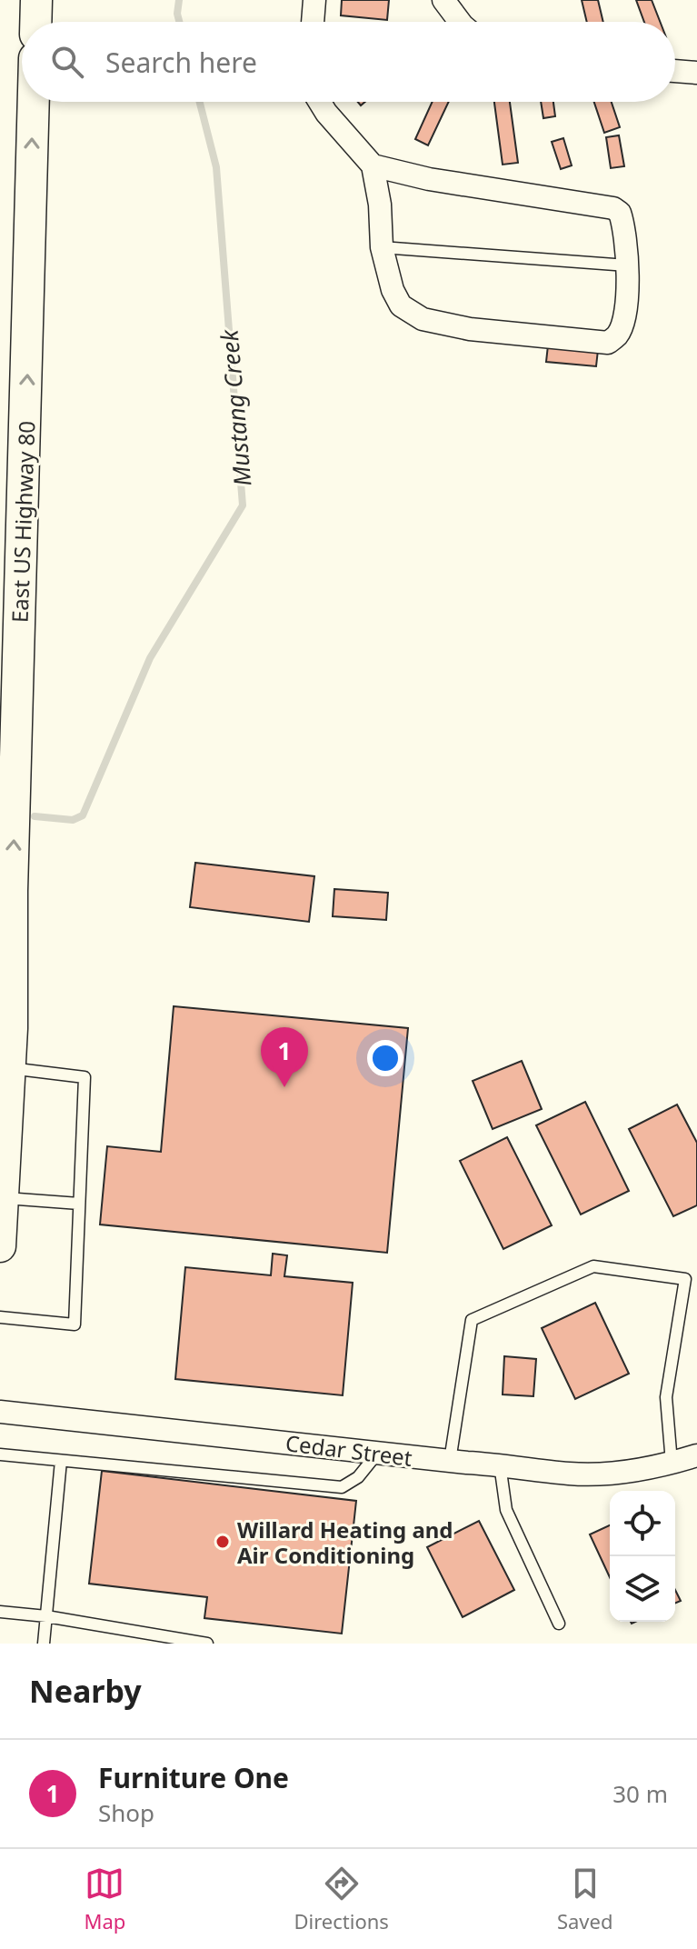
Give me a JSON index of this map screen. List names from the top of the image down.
{
  "streets": {
    "main road": ["East US Highway 80"],
    "street": ["Cedar Street"]
  },
  "one_way": ["East US Highway 80"],
  "water": ["Mustang Creek"],
  "places": ["Willard Heating and Air Conditioning"],
  "page": {
    "search": "Search here",
    "pins": "1",
    "heading": "Nearby",
    "list": [
      {
        "mark": "1",
        "name": "Furniture One",
        "note": "Shop",
        "value": "30 m"
      }
    ],
    "nav": ["Map", "Directions", "Saved"]
  }
}
